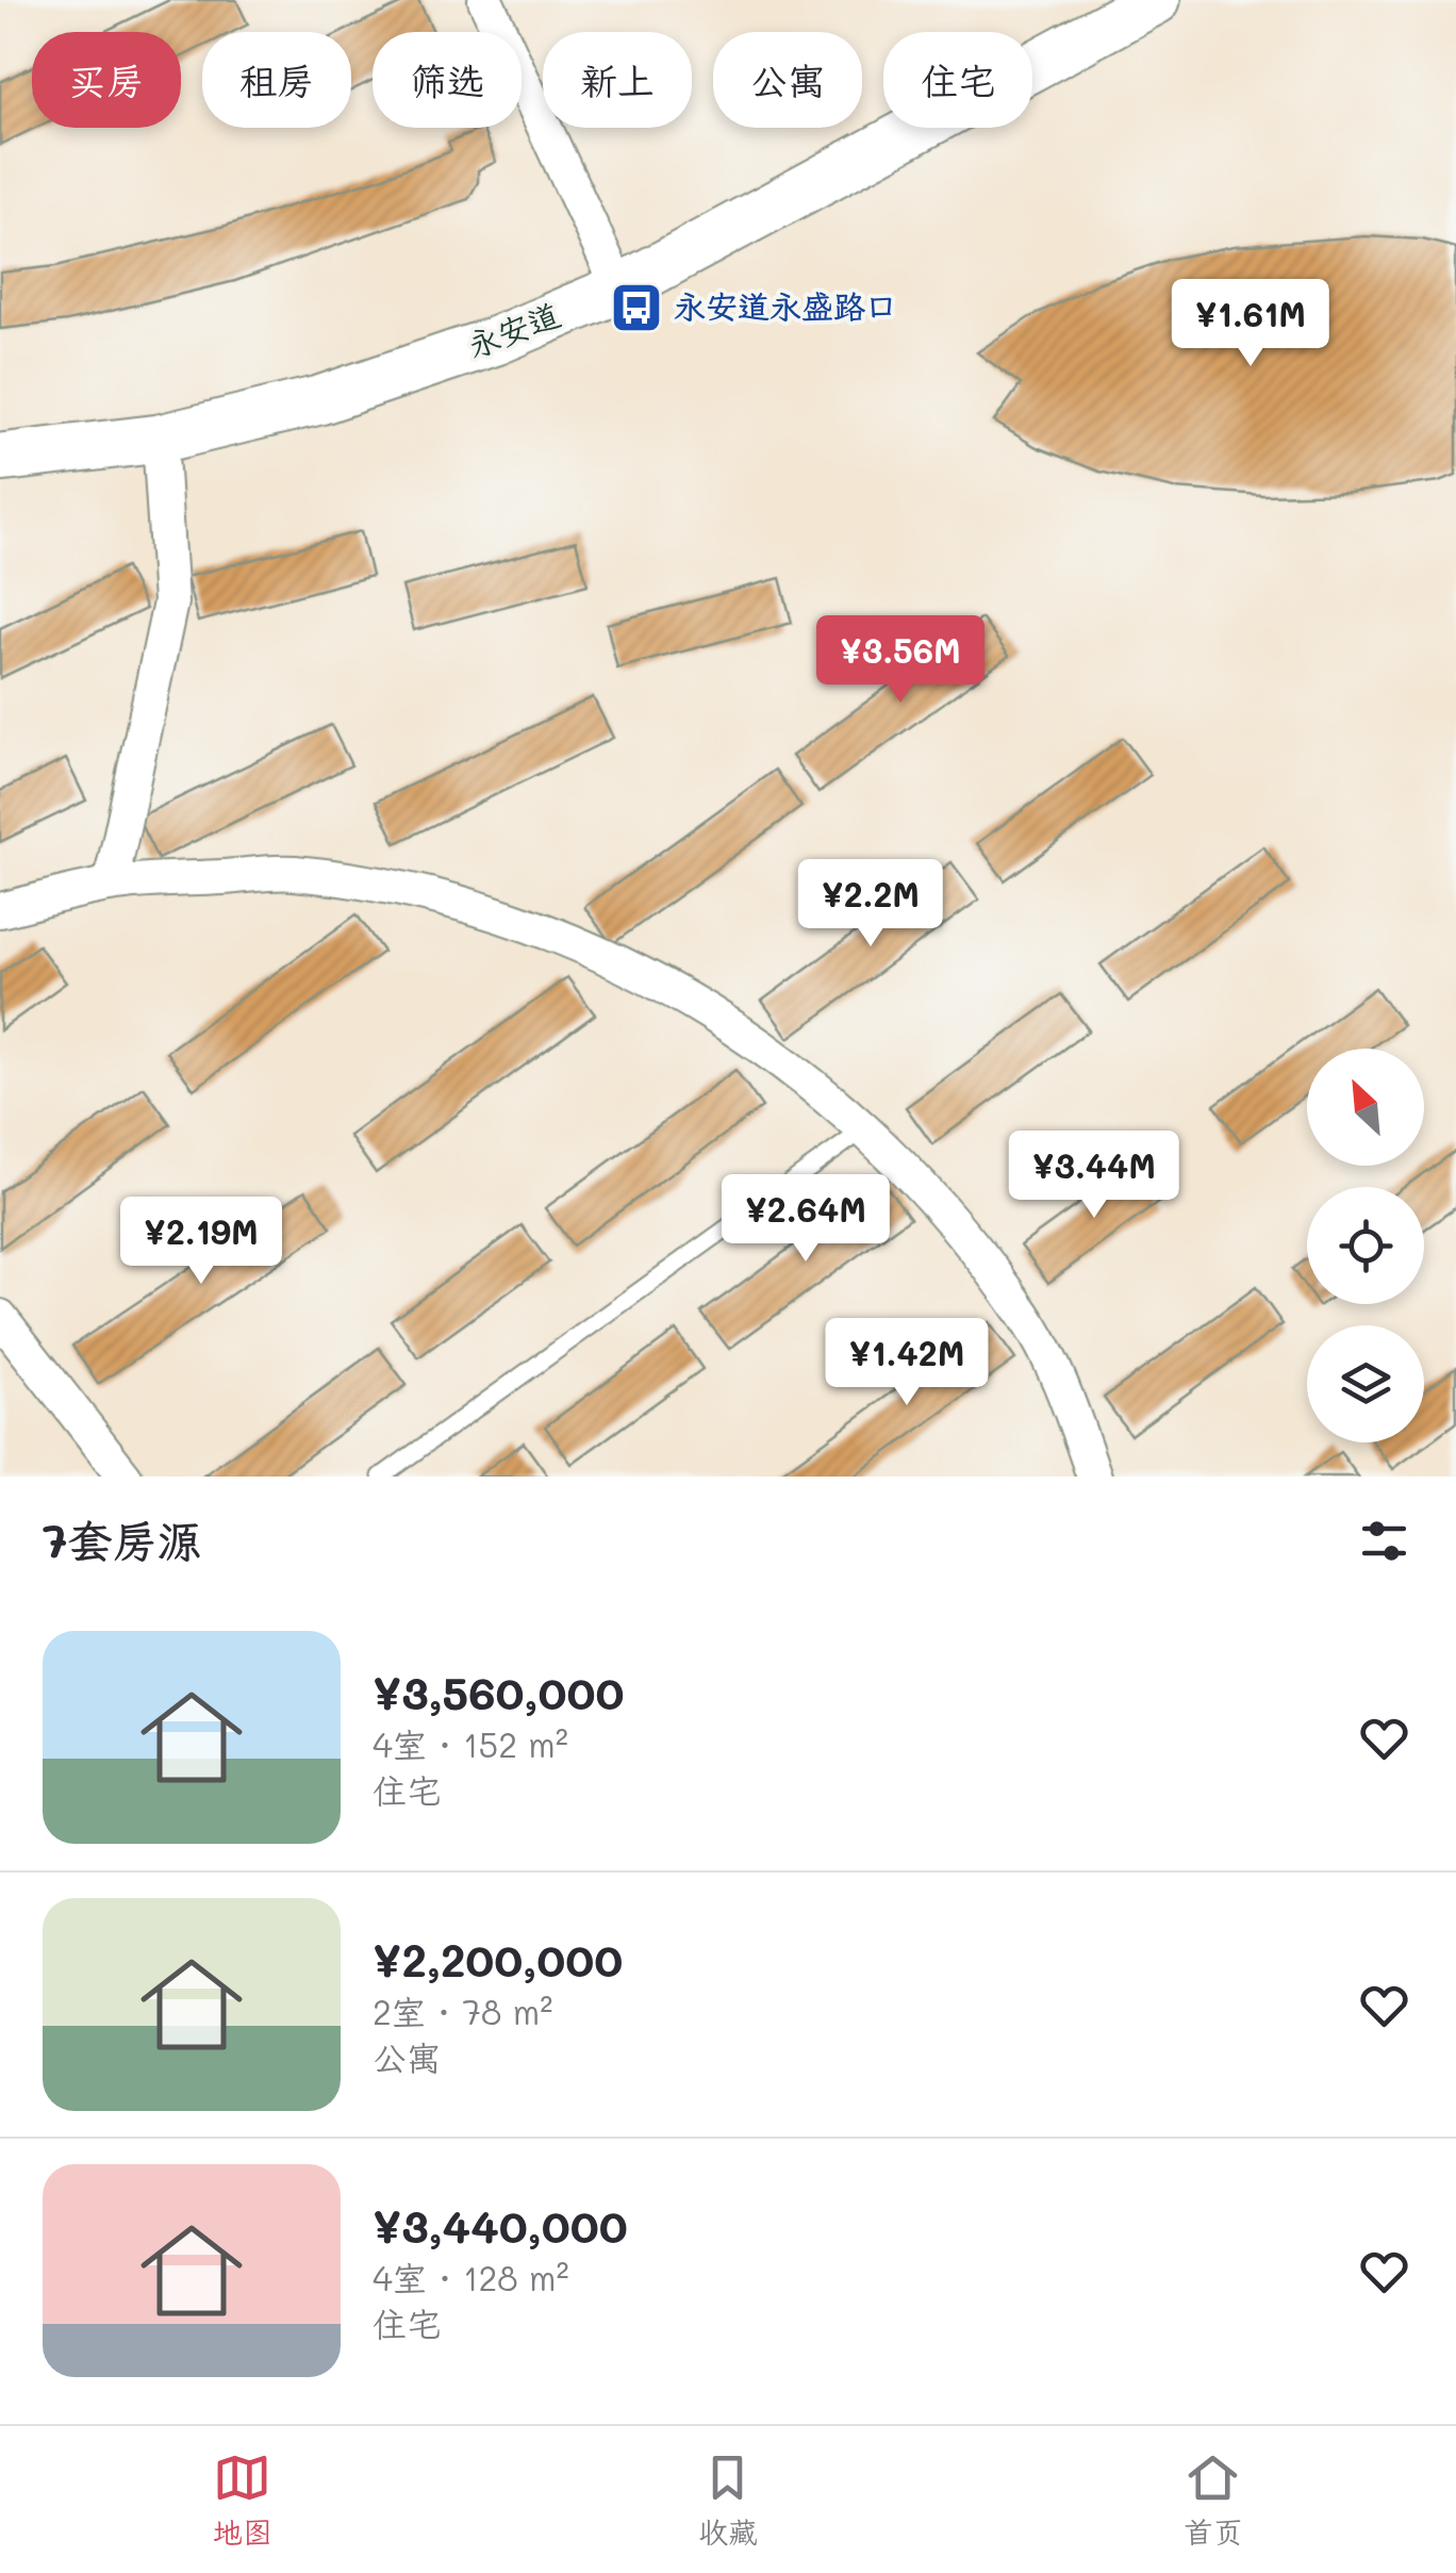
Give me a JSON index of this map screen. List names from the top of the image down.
{
  "streets": {
    "main road": ["永安道"]
  },
  "places": {
    "bus stop": ["永安道永盛路口"]
  },
  "north": "top left",
  "page": {
    "chip": [
      "买房",
      "租房",
      "筛选",
      "新上",
      "公寓",
      "住宅"
    ],
    "price": [
      "¥1.61M",
      "¥3.56M",
      "¥2.2M",
      "¥3.44M",
      "¥2.64M",
      "¥2.19M",
      "¥1.42M"
    ],
    "heading": "7套房源",
    "list": [
      {
        "name": "¥3,560,000",
        "note": "4室 · 152 m² · 住宅"
      },
      {
        "name": "¥2,200,000",
        "note": "2室 · 78 m² · 公寓"
      },
      {
        "name": "¥3,440,000",
        "note": "4室 · 128 m² · 住宅"
      }
    ],
    "tabs": ["地图", "收藏", "首页"]
  }
}
